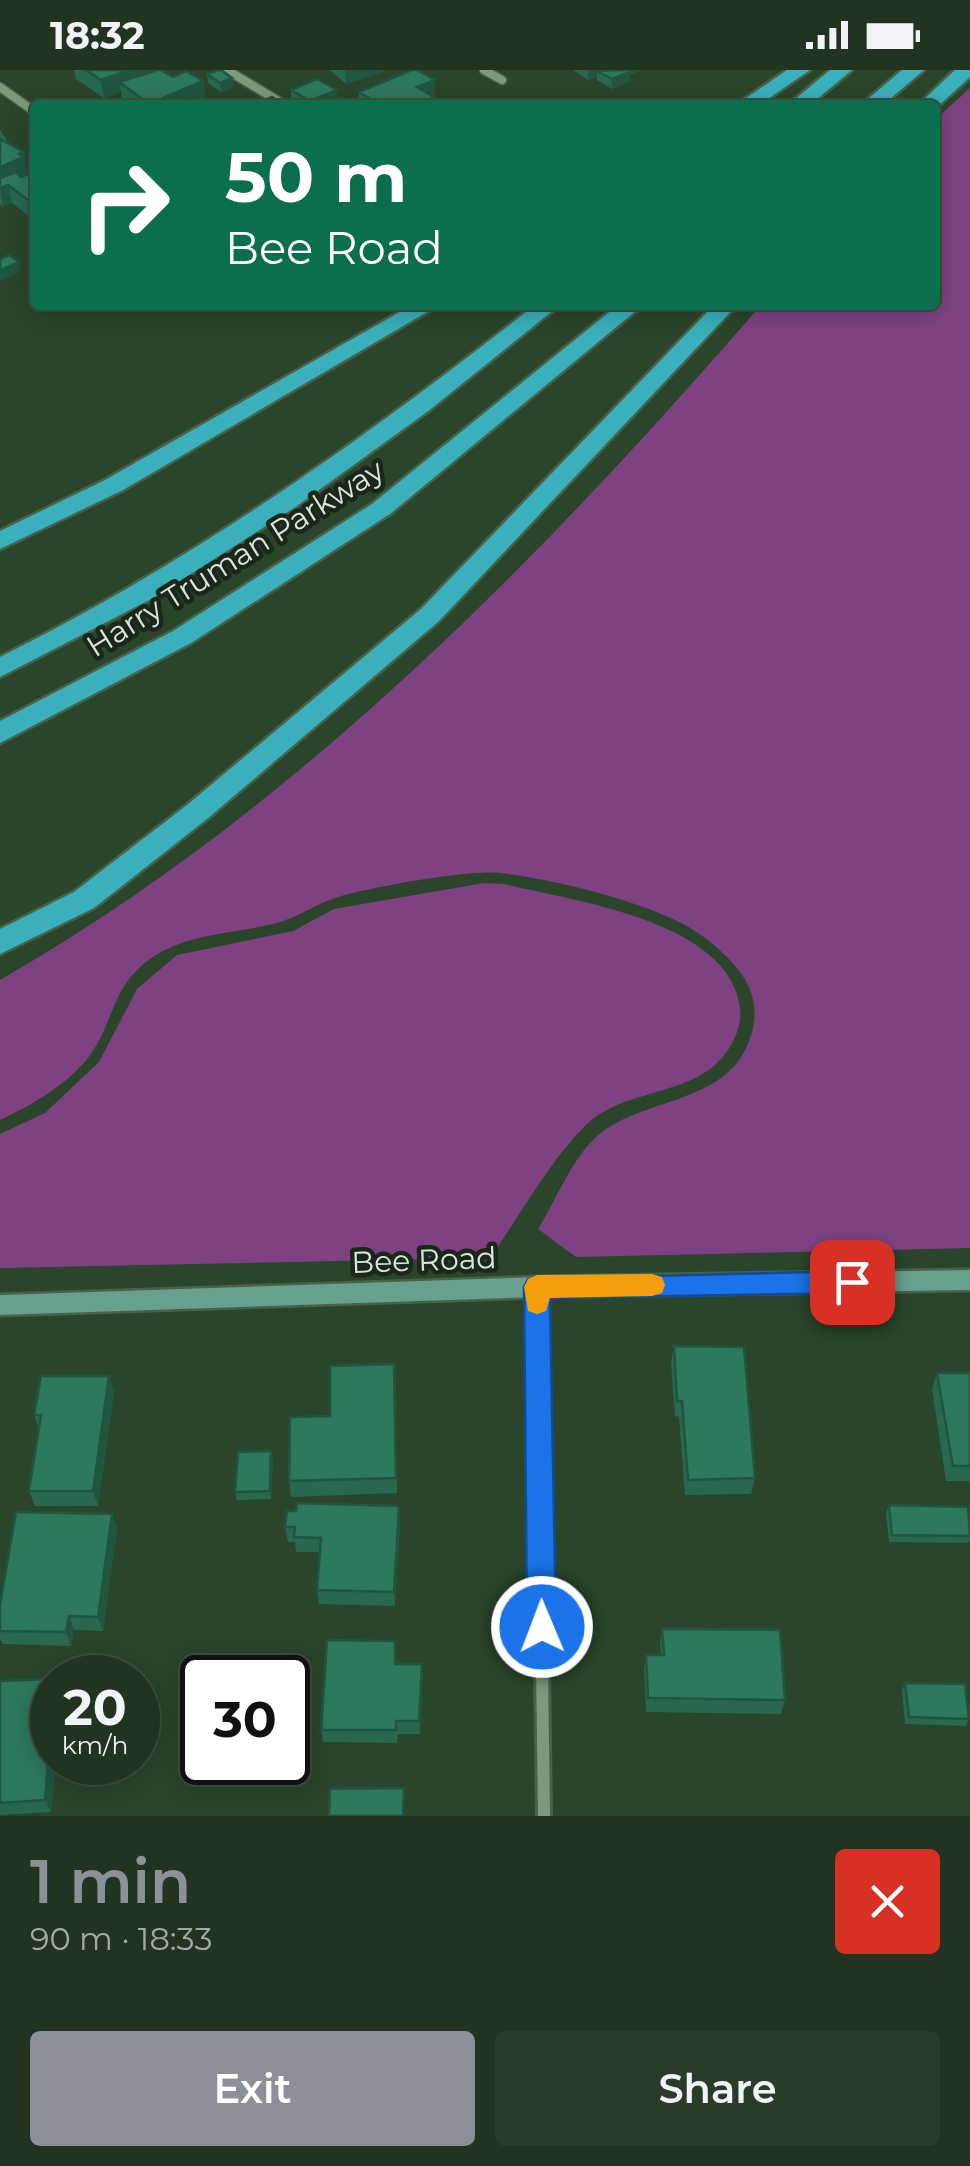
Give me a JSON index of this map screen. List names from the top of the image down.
{
  "streets": {
    "highway": ["Harry Truman Parkway"],
    "main road": ["Bee Road"]
  },
  "page": {
    "status": "18:32",
    "turn": ["50 m", "Bee Road"],
    "speed": "20 km/h",
    "limit": "30",
    "heading": ["1 min", "90 m · 18:33"],
    "buttons": ["Exit", "Share"]
  }
}
